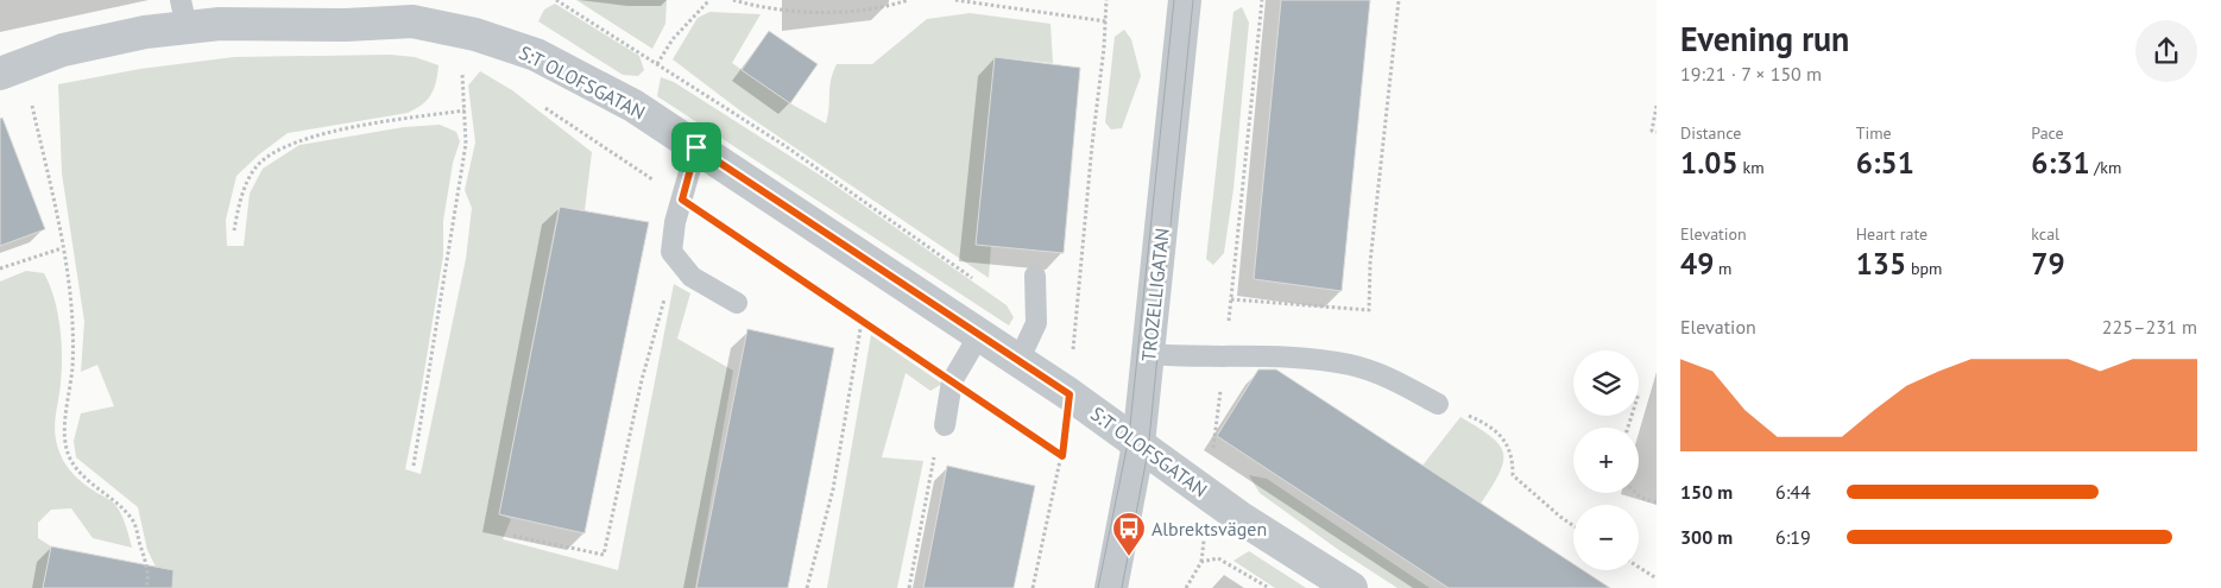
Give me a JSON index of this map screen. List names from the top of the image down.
{
  "streets": {
    "street": ["S:T OLOFSGATAN", "TROZELLIGATAN"]
  },
  "crossings": [
    ["S:T OLOFSGATAN", "TROZELLIGATAN"]
  ],
  "places": {
    "bus stop": ["Albrektsvägen"]
  },
  "page": {
    "heading": ["Evening run", "19:21 · 7 × 150 m"],
    "stats": [
      ["Distance", "1.05 km"],
      ["Time", "6:51"],
      ["Pace", "6:31 /km"],
      ["Elevation", "49 m"],
      ["Heart rate", "135 bpm"],
      ["kcal", "79"]
    ],
    "chart": ["Elevation", "225–231 m"],
    "map_buttons": ["+", "−"],
    "list": [
      {
        "name": "150 m",
        "note": "6:44"
      },
      {
        "name": "300 m",
        "note": "6:19"
      }
    ]
  }
}
